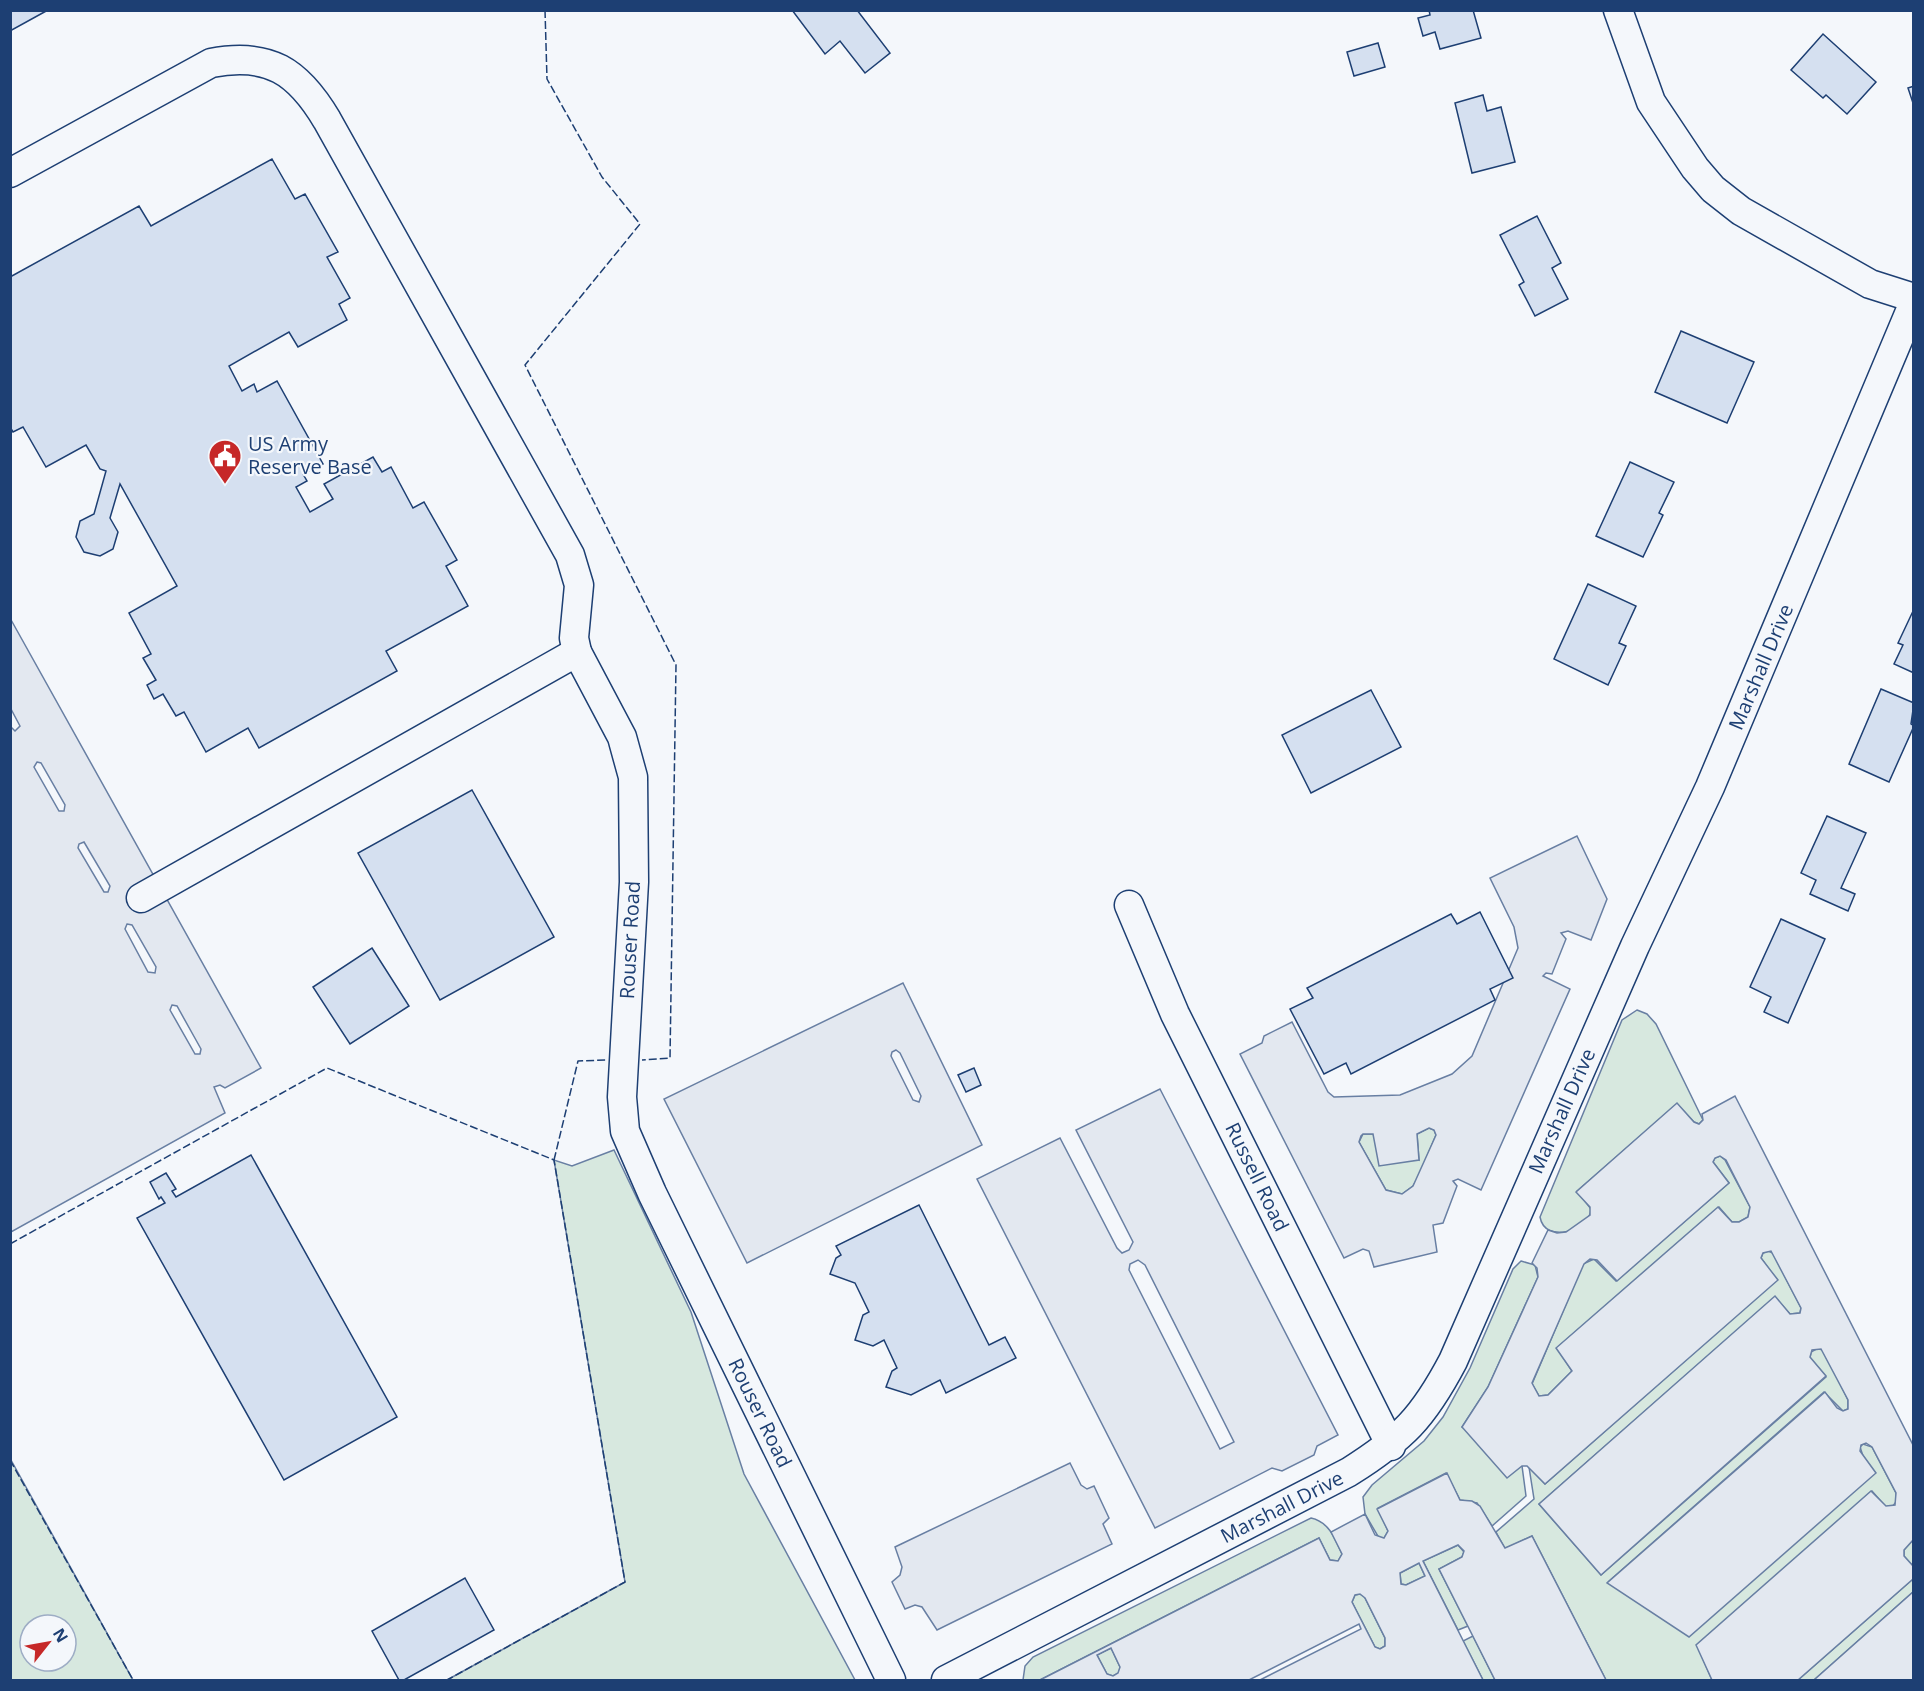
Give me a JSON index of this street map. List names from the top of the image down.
{
  "streets": {
    "street": ["Marshall Drive", "Rouser Road", "Russell Road"]
  },
  "crossings": [
    ["Marshall Drive", "Russell Road"]
  ],
  "places": {
    "public building": ["US Army Reserve Base"]
  },
  "north": "top right"
}
